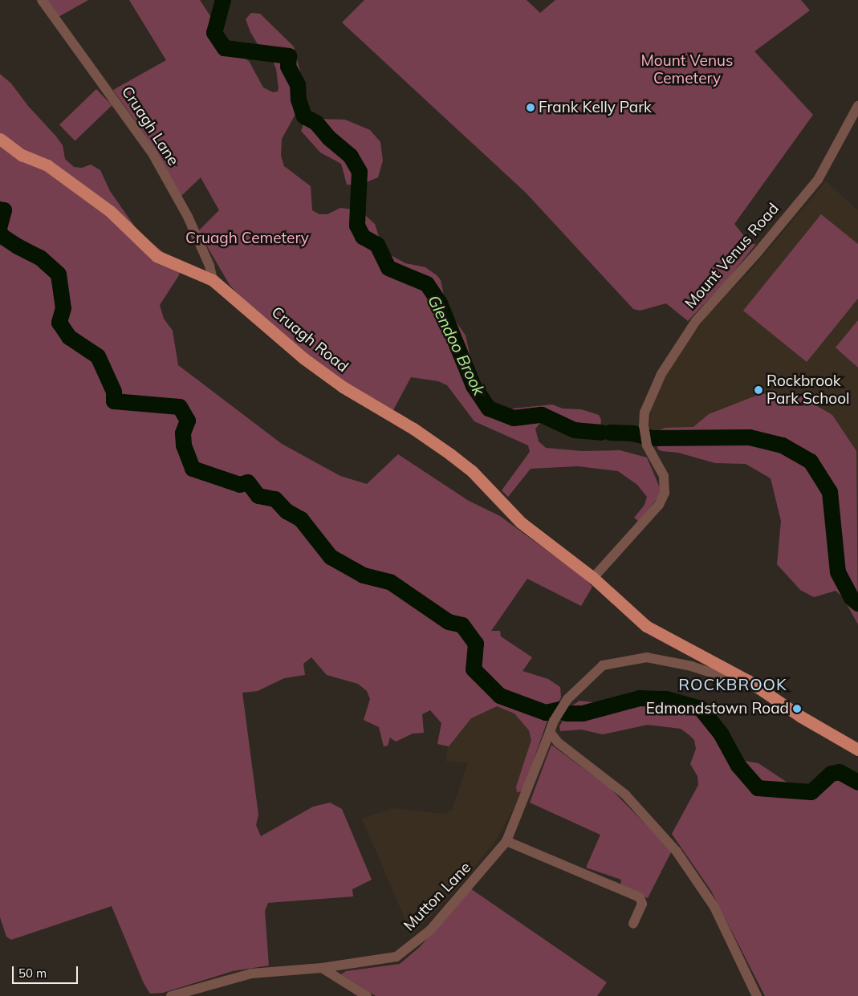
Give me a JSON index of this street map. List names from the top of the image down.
{
  "streets": {
    "main road": ["Cruagh Road"],
    "street": ["Cruagh Lane", "Mount Venus Road", "Mutton Lane"]
  },
  "crossings": [
    ["Cruagh Lane", "Cruagh Road"],
    ["Mount Venus Road", "Cruagh Road"]
  ],
  "districts": ["ROCKBROOK"],
  "water": ["Glendoo Brook"],
  "parks": ["Mount Venus Cemetery", "Cruagh Cemetery"],
  "places": ["Frank Kelly Park", "Rockbrook Park School", "Edmondstown Road"],
  "scale_bar": "50 m"
}
